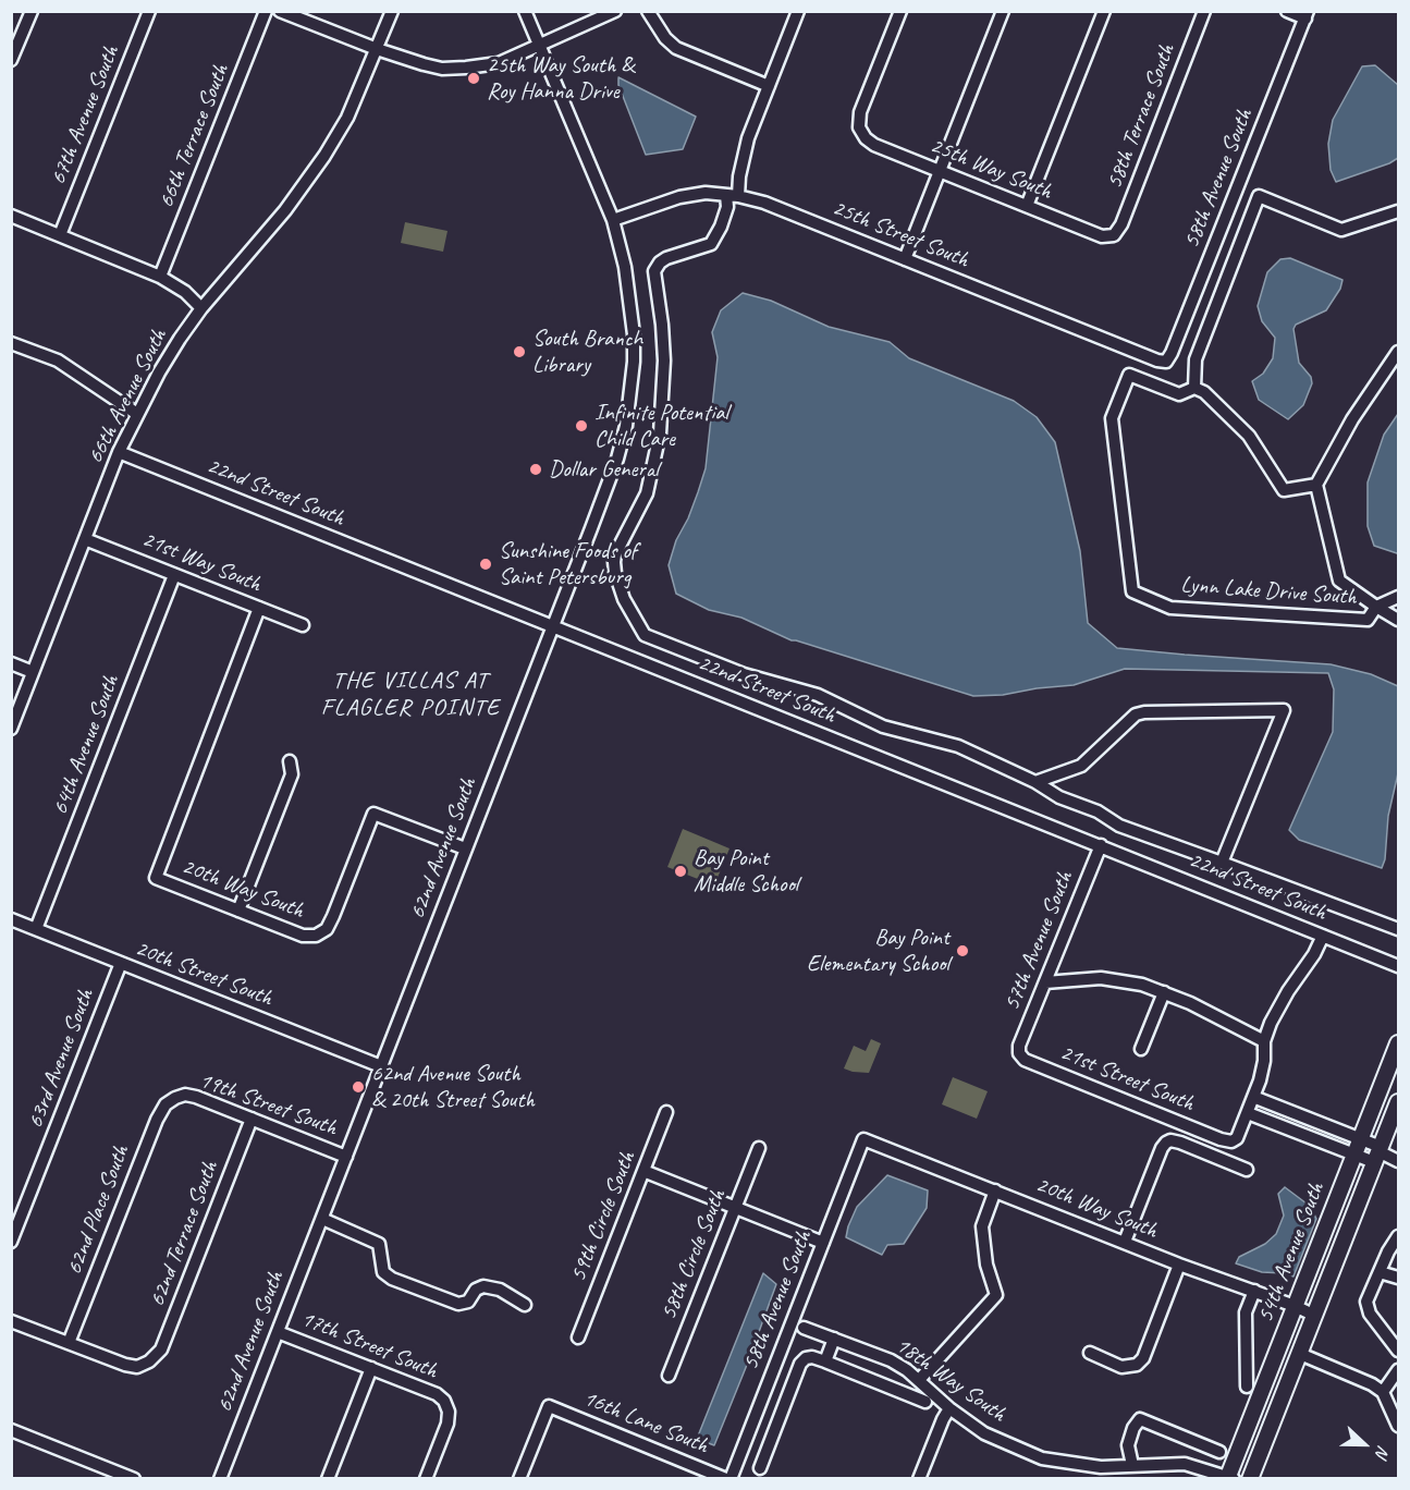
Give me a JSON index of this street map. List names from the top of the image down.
{
  "streets": {
    "main road": ["54th Avenue South"],
    "street": [
      "67th Avenue South",
      "58th Terrace South",
      "66th Terrace South",
      "25th Way South",
      "58th Avenue South",
      "25th Street South",
      "66th Avenue South",
      "22nd Street South",
      "21st Way South",
      "Lynn Lake Drive South",
      "64th Avenue South",
      "62nd Avenue South",
      "20th Way South",
      "57th Avenue South",
      "20th Street South",
      "63rd Avenue South",
      "21st Street South",
      "19th Street South",
      "62nd Place South",
      "59th Circle South",
      "62nd Terrace South",
      "58th Circle South",
      "17th Street South",
      "18th Way South",
      "16th Lane South"
    ]
  },
  "crossings": [
    ["58th Terrace South", "25th Way South"],
    ["58th Avenue South", "25th Street South"],
    ["58th Avenue South", "20th Way South"],
    ["58th Avenue South", "16th Lane South"],
    ["25th Street South", "62nd Avenue South"],
    ["66th Avenue South", "22nd Street South"],
    ["66th Avenue South", "21st Way South"],
    ["22nd Street South", "62nd Avenue South"],
    ["22nd Street South", "57th Avenue South"],
    ["21st Way South", "64th Avenue South"],
    ["21st Way South", "20th Way South"],
    ["64th Avenue South", "20th Street South"],
    ["62nd Avenue South", "20th Way South"],
    ["62nd Avenue South", "20th Street South"],
    ["62nd Avenue South", "19th Street South"],
    ["62nd Avenue South", "17th Street South"],
    ["20th Way South", "54th Avenue South"],
    ["57th Avenue South", "21st Street South"],
    ["20th Street South", "63rd Avenue South"],
    ["19th Street South", "62nd Place South"],
    ["19th Street South", "62nd Terrace South"],
    ["62nd Place South", "62nd Terrace South"],
    ["54th Avenue South", "18th Way South"]
  ],
  "districts": ["THE VILLAS AT FLAGLER POINTE"],
  "places": [
    "25th Way South & Roy Hanna Drive",
    "South Branch Library",
    "Infinite Potential Child Care",
    "Dollar General",
    "Sunshine Foods of Saint Petersburg",
    "Bay Point Middle School",
    "Bay Point Elementary School",
    "62nd Avenue South & 20th Street South"
  ],
  "north": "right"
}
